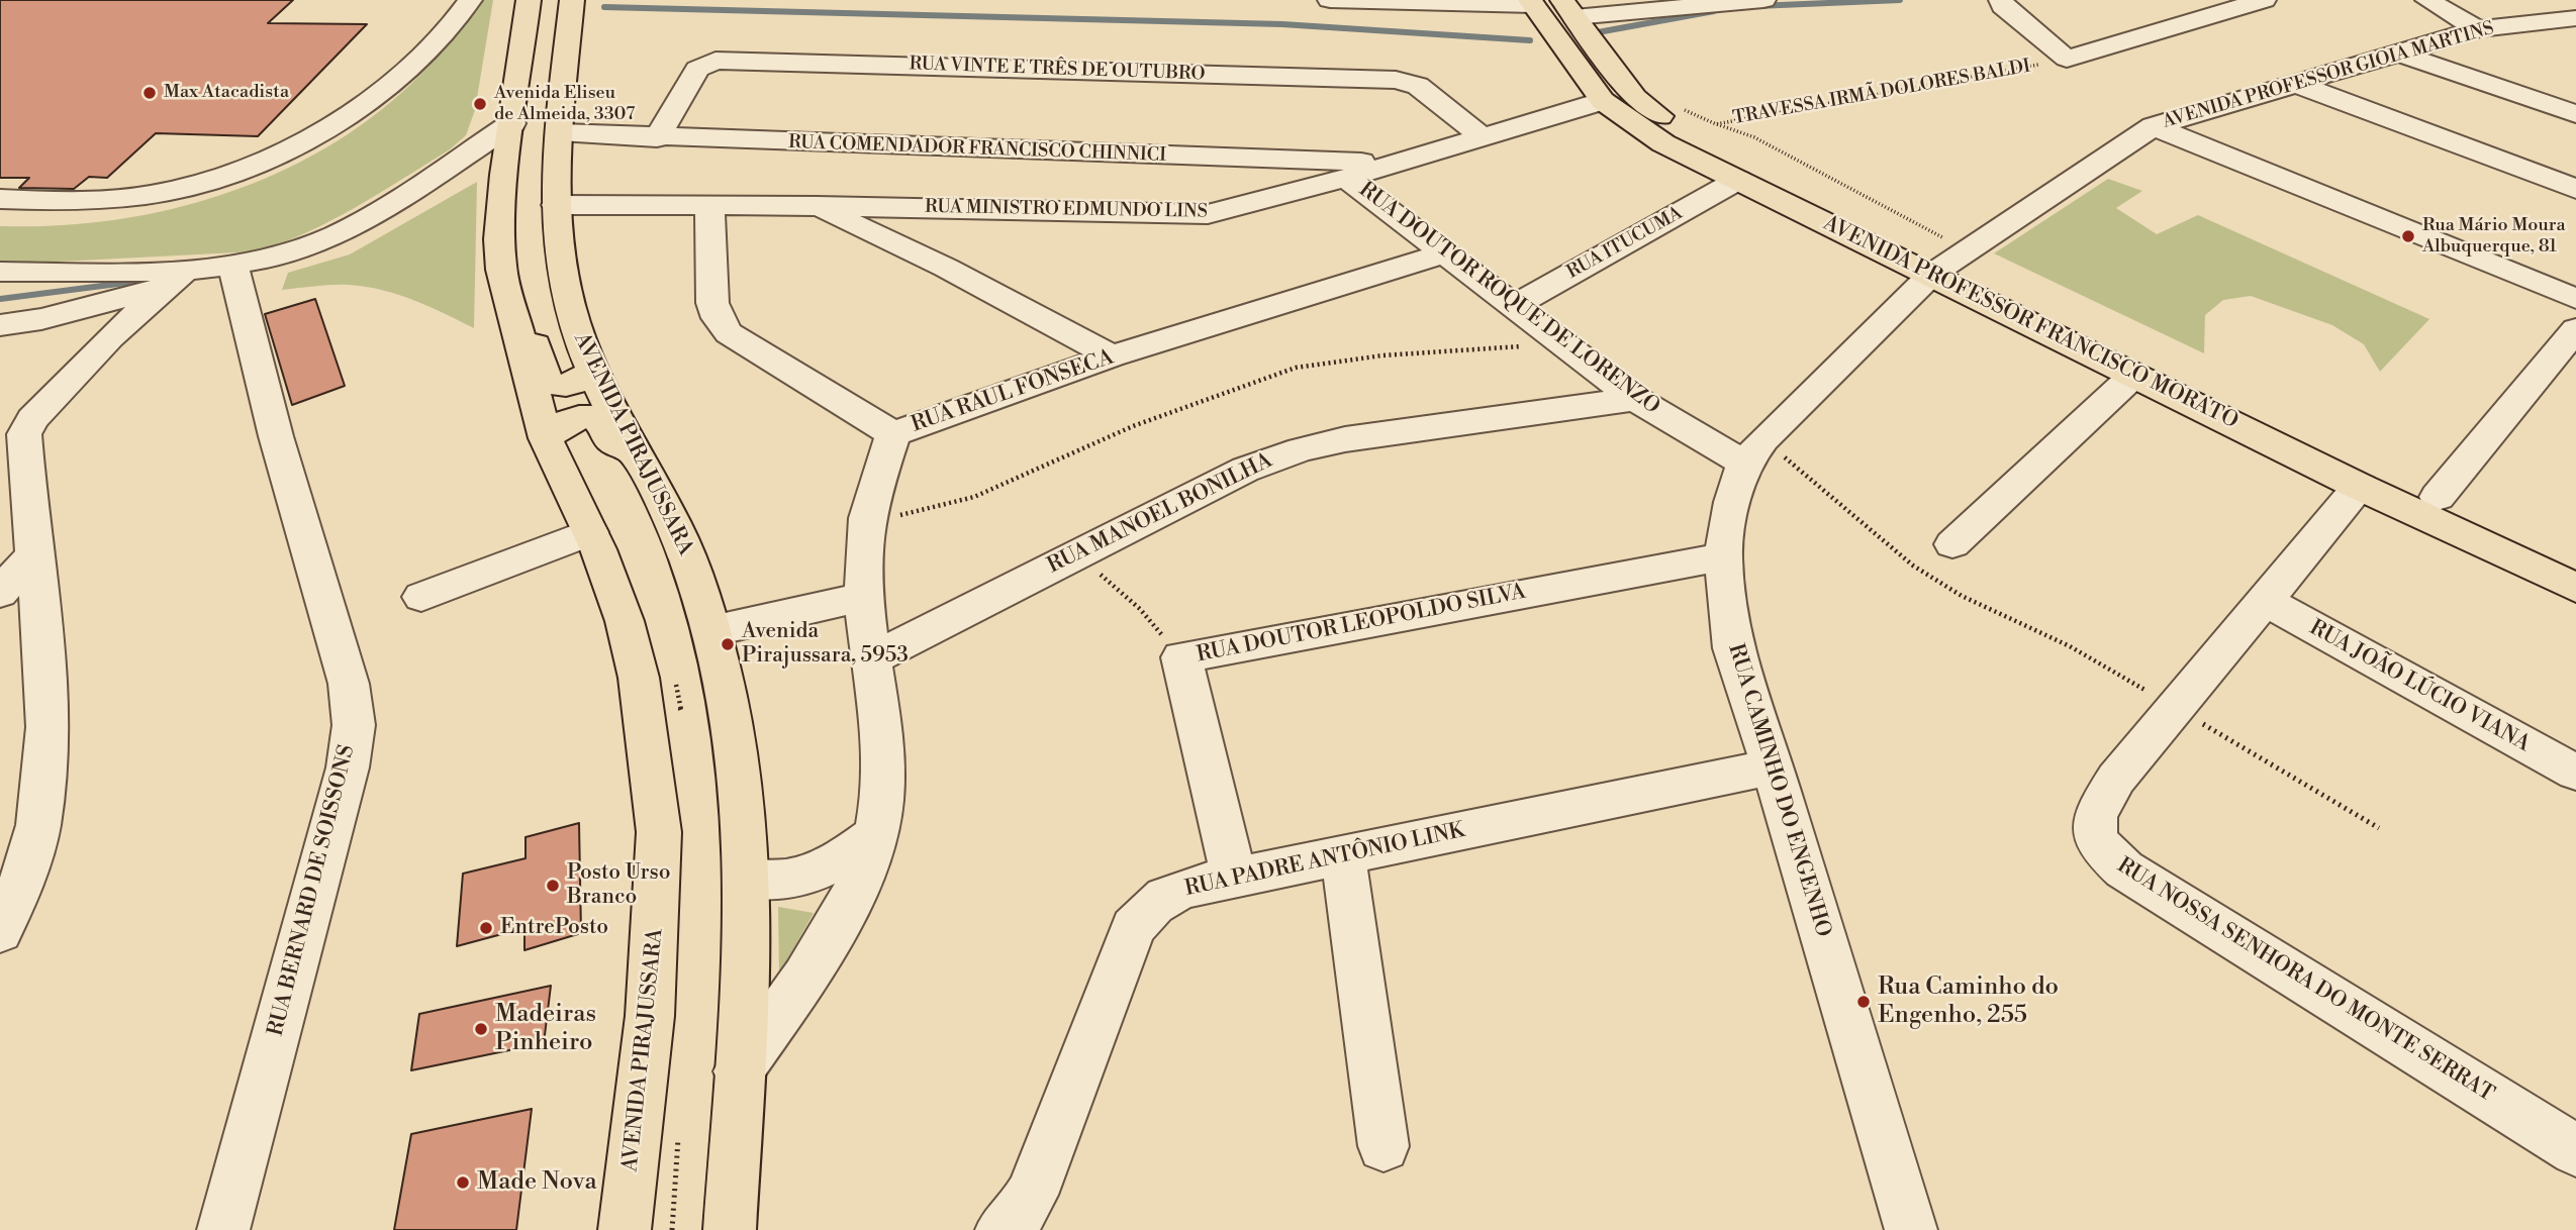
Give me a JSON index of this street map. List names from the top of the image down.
{
  "streets": {
    "main road": ["AVENIDA PROFESSOR FRANCISCO MORATO", "AVENIDA PIRAJUSSARA"],
    "street": [
      "RUA VINTE E TRÊS DE OUTUBRO",
      "AVENIDA PROFESSOR GIOIA MARTINS",
      "TRAVESSA IRMÃ DOLORES BALDI",
      "RUA COMENDADOR FRANCISCO CHINNICI",
      "RUA MINISTRO EDMUNDO LINS",
      "RUA ITUCUMA",
      "RUA DOUTOR ROQUE DE LORENZO",
      "RUA RAUL FONSECA",
      "RUA MANOEL BONILHA",
      "RUA DOUTOR LEOPOLDO SILVA",
      "RUA JOÃO LÚCIO VIANA",
      "RUA CAMINHO DO ENGENHO",
      "RUA PADRE ANTÔNIO LINK",
      "RUA BERNARD DE SOISSONS",
      "RUA NOSSA SENHORA DO MONTE SERRAT"
    ]
  },
  "crossings": [
    ["RUA VINTE E TRÊS DE OUTUBRO", "RUA COMENDADOR FRANCISCO CHINNICI"],
    ["RUA VINTE E TRÊS DE OUTUBRO", "RUA MINISTRO EDMUNDO LINS"],
    ["AVENIDA PROFESSOR GIOIA MARTINS", "AVENIDA PROFESSOR FRANCISCO MORATO"],
    ["AVENIDA PROFESSOR GIOIA MARTINS", "RUA CAMINHO DO ENGENHO"],
    ["RUA COMENDADOR FRANCISCO CHINNICI", "RUA MINISTRO EDMUNDO LINS"],
    ["RUA COMENDADOR FRANCISCO CHINNICI", "AVENIDA PIRAJUSSARA"],
    ["RUA MINISTRO EDMUNDO LINS", "RUA DOUTOR ROQUE DE LORENZO"],
    ["RUA MINISTRO EDMUNDO LINS", "AVENIDA PROFESSOR FRANCISCO MORATO"],
    ["RUA MINISTRO EDMUNDO LINS", "RUA RAUL FONSECA"],
    ["RUA MINISTRO EDMUNDO LINS", "AVENIDA PIRAJUSSARA"],
    ["RUA ITUCUMA", "RUA DOUTOR ROQUE DE LORENZO"],
    ["RUA ITUCUMA", "AVENIDA PROFESSOR FRANCISCO MORATO"],
    ["RUA DOUTOR ROQUE DE LORENZO", "RUA RAUL FONSECA"],
    ["RUA DOUTOR ROQUE DE LORENZO", "RUA MANOEL BONILHA"],
    ["RUA DOUTOR ROQUE DE LORENZO", "RUA CAMINHO DO ENGENHO"],
    ["AVENIDA PROFESSOR FRANCISCO MORATO", "RUA CAMINHO DO ENGENHO"],
    ["AVENIDA PROFESSOR FRANCISCO MORATO", "RUA NOSSA SENHORA DO MONTE SERRAT"],
    ["RUA DOUTOR LEOPOLDO SILVA", "RUA CAMINHO DO ENGENHO"],
    ["RUA DOUTOR LEOPOLDO SILVA", "RUA PADRE ANTÔNIO LINK"],
    ["RUA JOÃO LÚCIO VIANA", "RUA NOSSA SENHORA DO MONTE SERRAT"],
    ["RUA CAMINHO DO ENGENHO", "RUA PADRE ANTÔNIO LINK"]
  ],
  "places": [
    "Max Atacadista",
    "Avenida Eliseu de Almeida, 3307",
    "Rua Mário Moura Albuquerque, 81",
    "Avenida Pirajussara, 5953",
    "Posto Urso Branco",
    "EntrePosto",
    "Rua Caminho do Engenho, 255",
    "Madeiras Pinheiro",
    "Made Nova"
  ]
}
